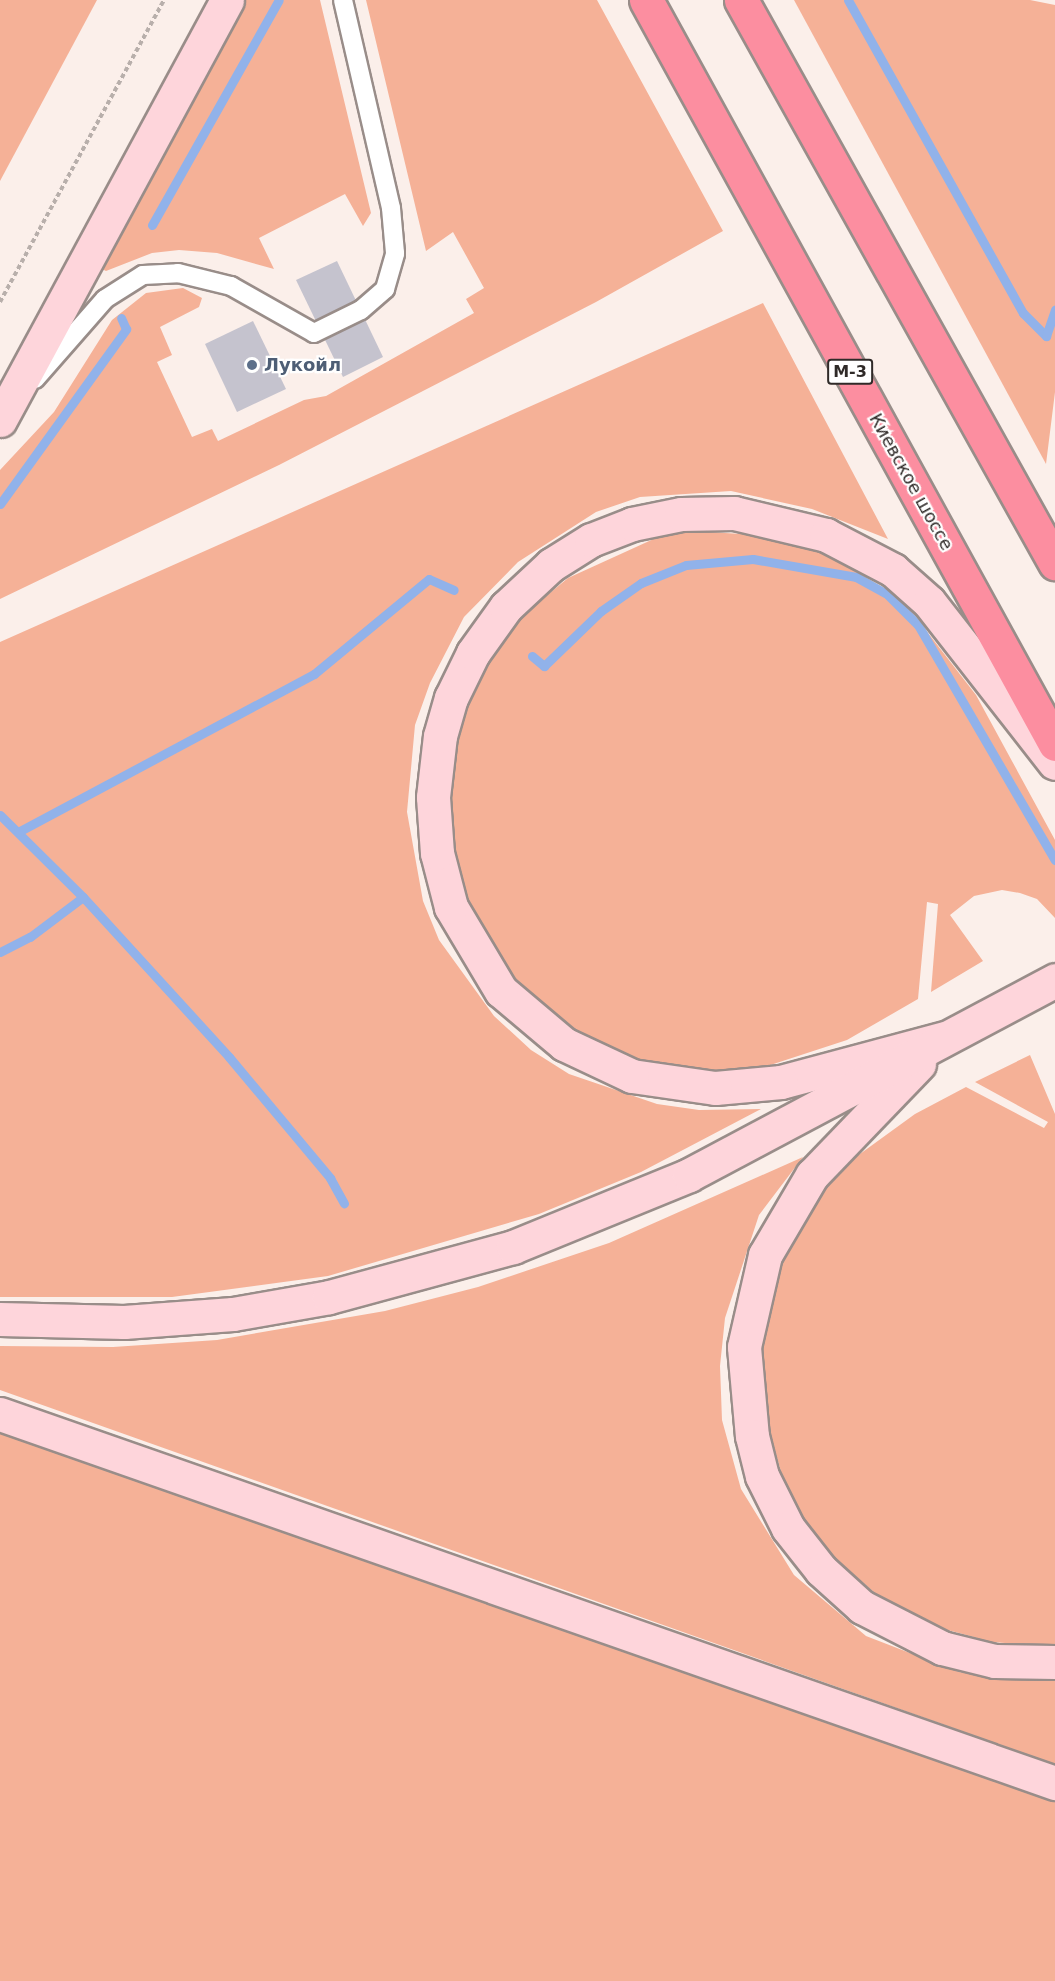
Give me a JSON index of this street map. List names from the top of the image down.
{
  "streets": {
    "highway": ["М-3", "Киевское шоссе"]
  },
  "places": ["Лукойл"]
}
